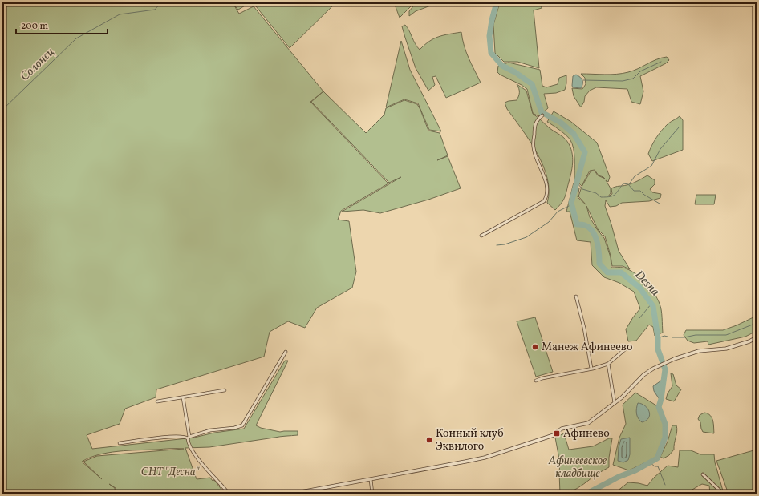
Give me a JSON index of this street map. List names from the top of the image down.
{
  "water": ["Солонец", "Desna"],
  "parks": ["Афинеевское кладбище", "СНТ \"Десна\""],
  "places": {
    "other": ["Манеж Афинеево", "Конный клуб Эквилого"],
    "transit": ["Афинево"]
  },
  "scale_bar": "200 m"
}
